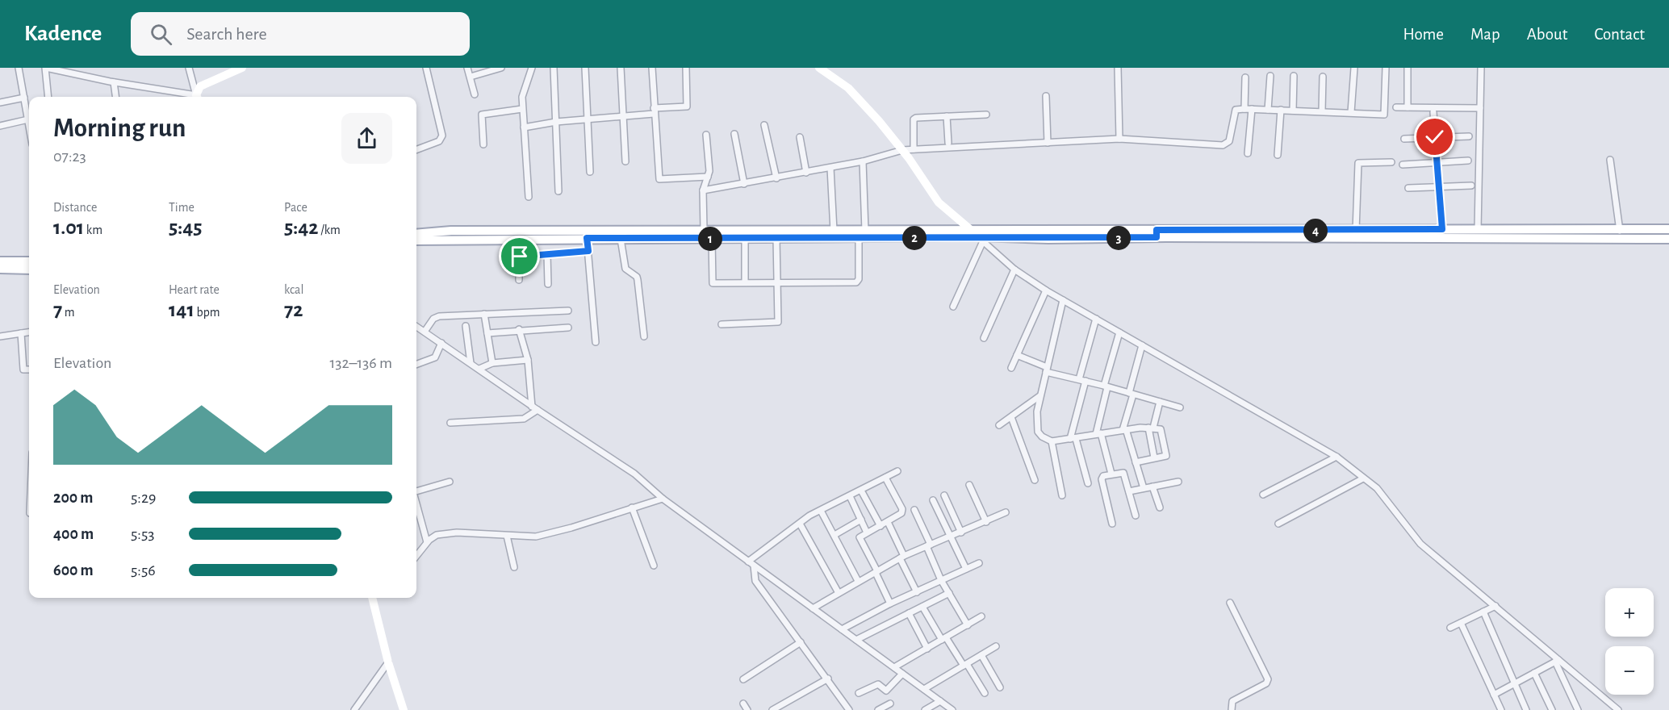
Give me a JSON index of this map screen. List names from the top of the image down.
{
  "page": {
    "header": "Kadence",
    "search": "Search here",
    "nav": [
      "Home",
      "Map",
      "About",
      "Contact"
    ],
    "heading": ["Morning run", "07:23"],
    "stats": [
      ["Distance", "1.01 km"],
      ["Time", "5:45"],
      ["Pace", "5:42 /km"],
      ["Elevation", "7 m"],
      ["Heart rate", "141 bpm"],
      ["kcal", "72"]
    ],
    "pins": [
      "4",
      "2",
      "3",
      "1"
    ],
    "chart": ["Elevation", "132–136 m"],
    "list": [
      {
        "name": "200 m",
        "note": "5:29"
      },
      {
        "name": "400 m",
        "note": "5:53"
      },
      {
        "name": "600 m",
        "note": "5:56"
      }
    ],
    "map_buttons": ["+", "−"]
  }
}
